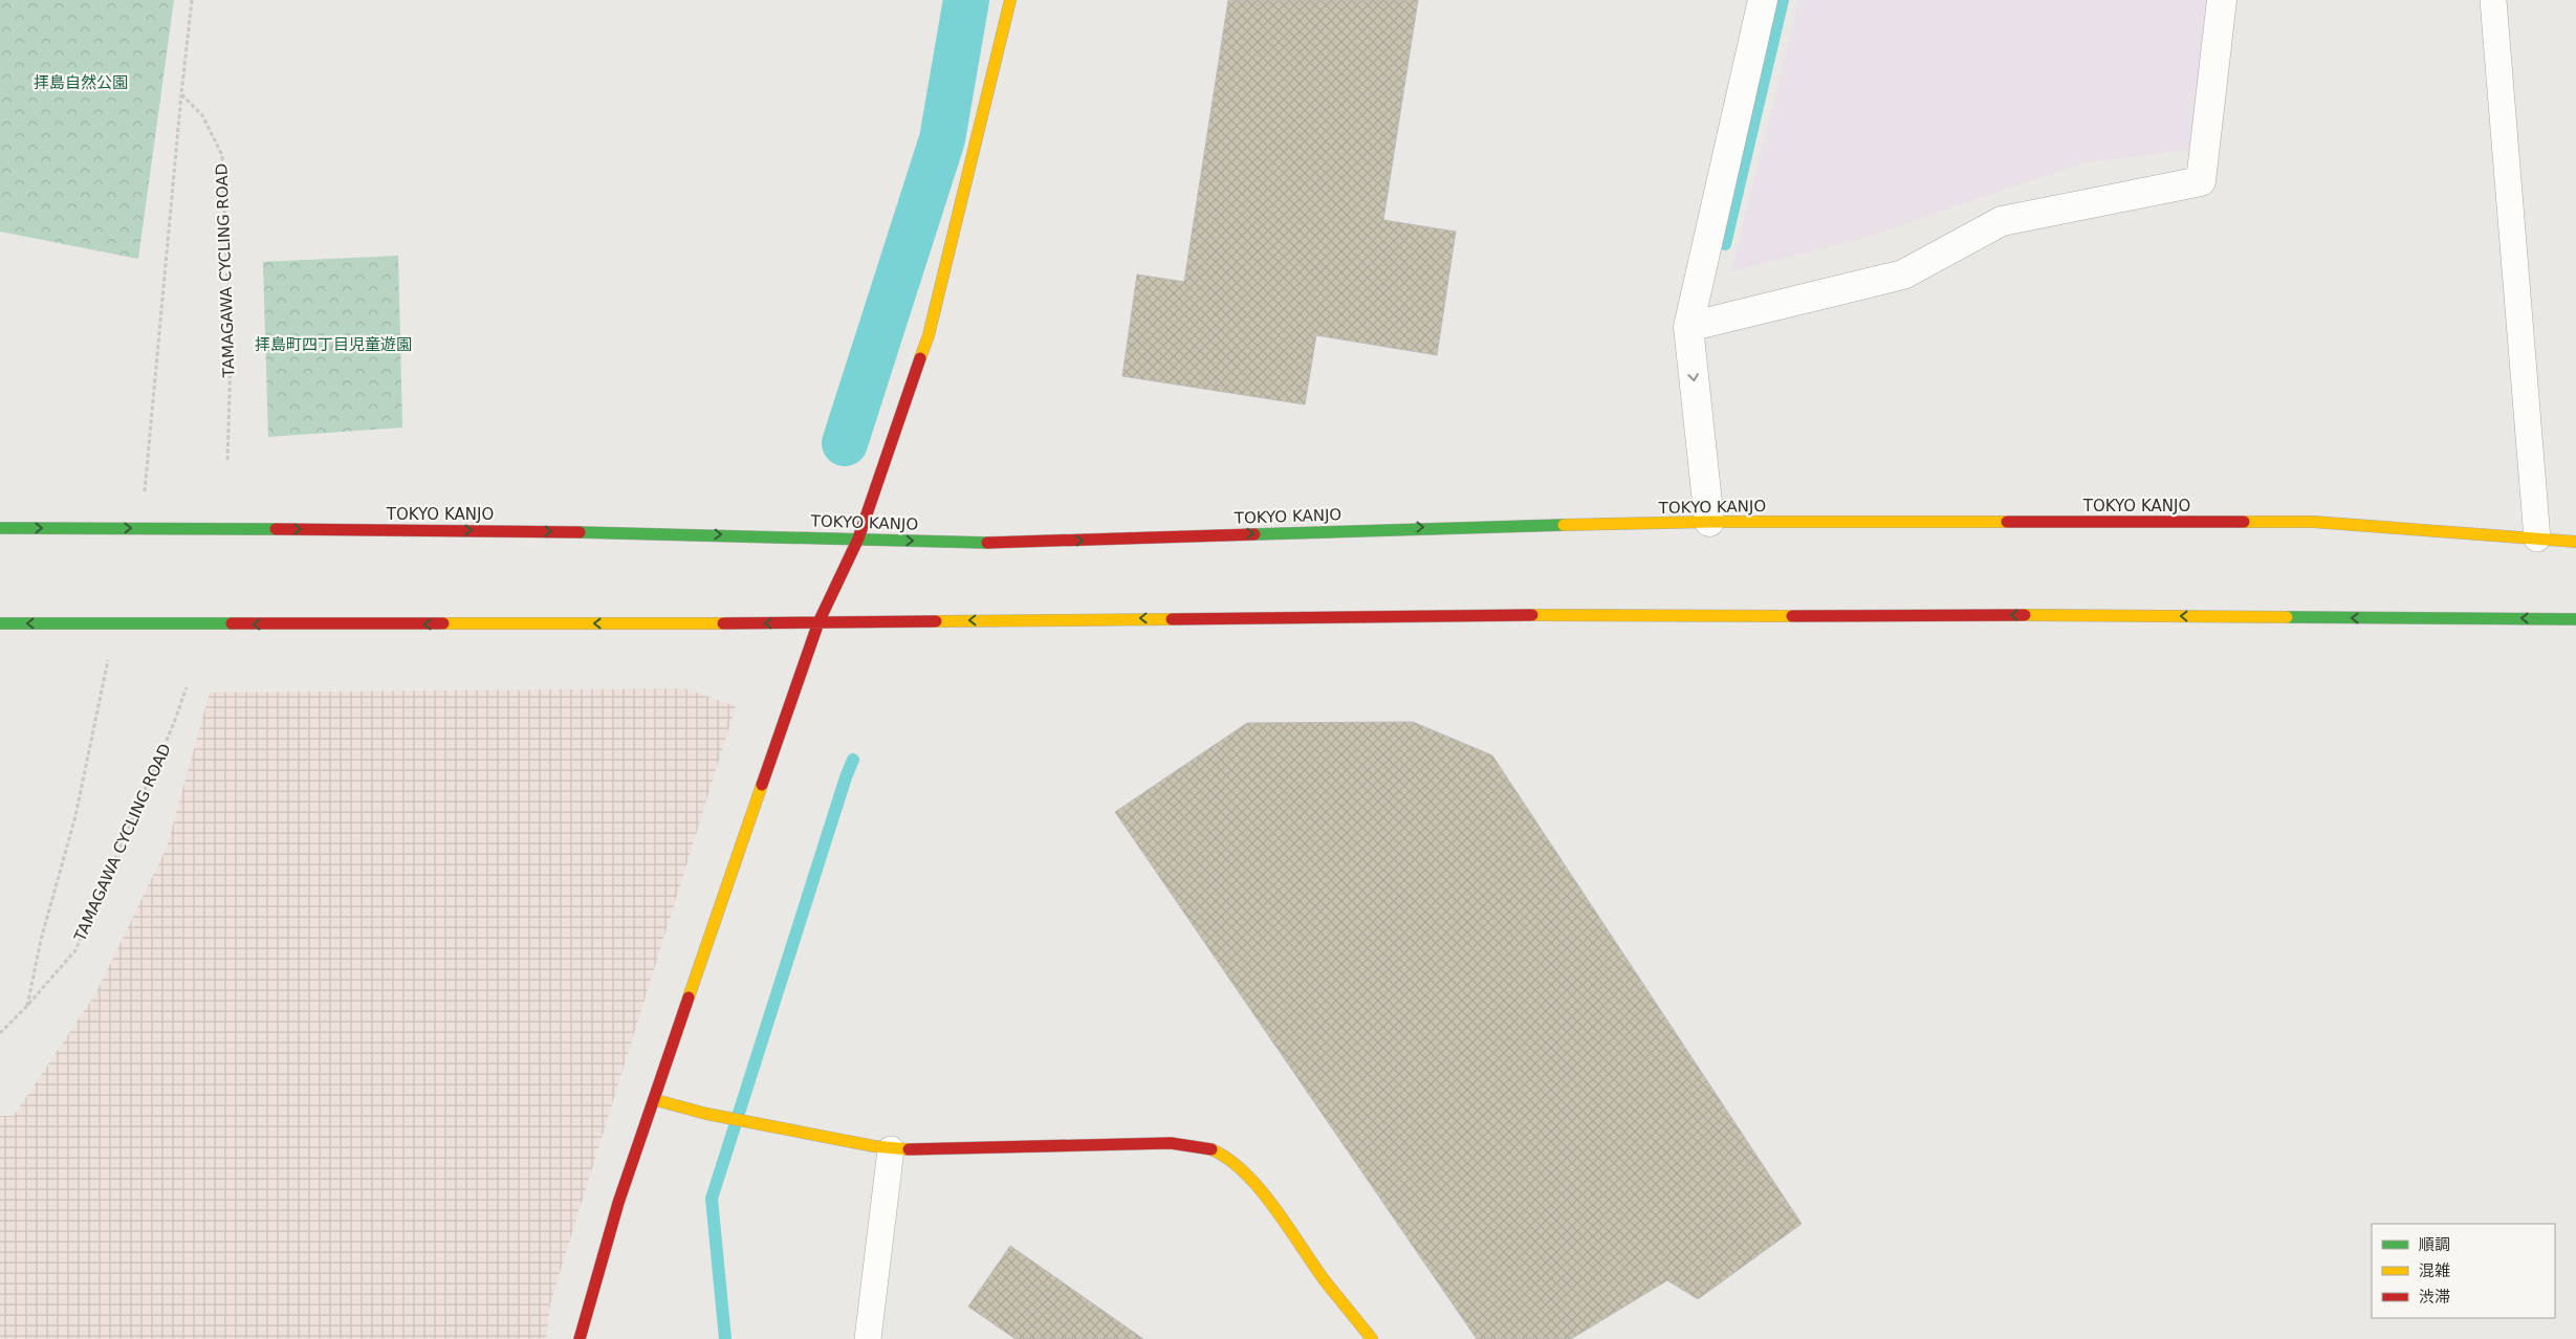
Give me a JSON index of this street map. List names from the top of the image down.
{
  "streets": {
    "main road": ["TOKYO KANJO"],
    "path": ["TAMAGAWA CYCLING ROAD"]
  },
  "parks": ["拝島自然公園", "拝島町四丁目児童遊園"],
  "legend": ["順調", "混雑", "渋滞"]
}
